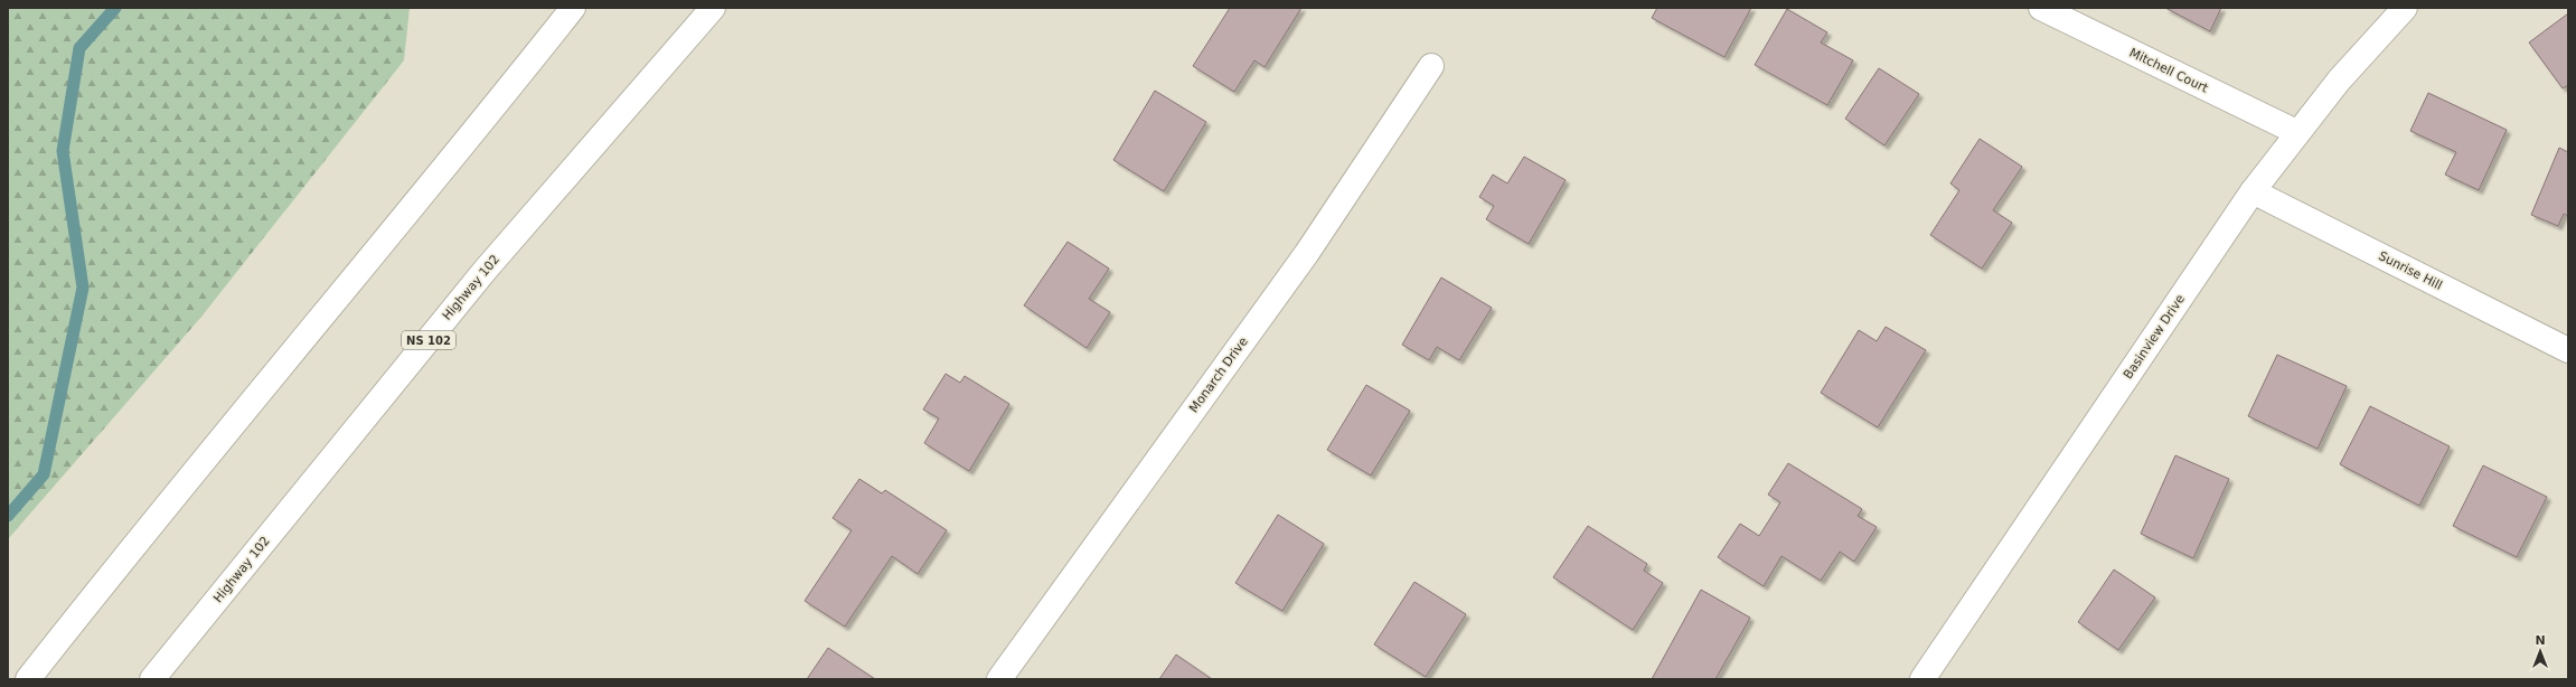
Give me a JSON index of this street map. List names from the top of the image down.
{
  "streets": {
    "main road": [
      "Mitchell Court",
      "Sunrise Hill",
      "Highway 102",
      "Basinview Drive",
      "NS 102",
      "Monarch Drive"
    ]
  },
  "crossings": [
    ["Mitchell Court", "Basinview Drive"],
    ["Sunrise Hill", "Basinview Drive"]
  ],
  "north": "top"
}
